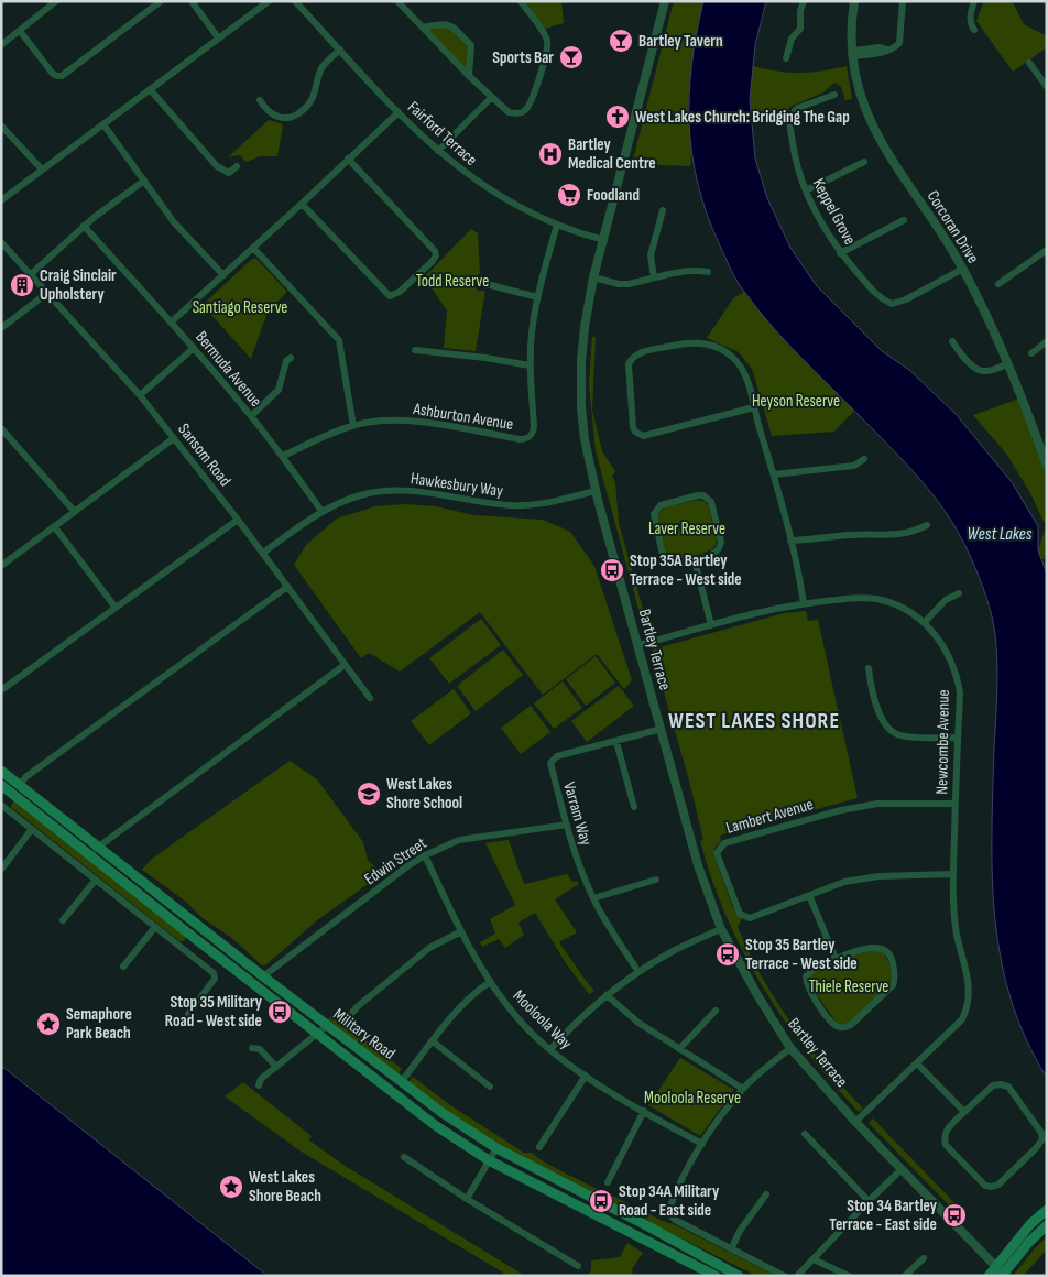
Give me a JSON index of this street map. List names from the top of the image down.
{
  "streets": {
    "main road": ["Military Road"],
    "street": [
      "Fairford Terrace",
      "Keppel Grove",
      "Corcoran Drive",
      "Bermuda Avenue",
      "Ashburton Avenue",
      "Sansom Road",
      "Hawkesbury Way",
      "Bartley Terrace",
      "Newcombe Avenue",
      "Varram Way",
      "Lambert Avenue",
      "Edwin Street",
      "Mooloola Way"
    ]
  },
  "crossings": [
    ["Fairford Terrace", "Ashburton Avenue"],
    ["Fairford Terrace", "Bartley Terrace"],
    ["Keppel Grove", "Corcoran Drive"],
    ["Bermuda Avenue", "Ashburton Avenue"],
    ["Bermuda Avenue", "Hawkesbury Way"],
    ["Sansom Road", "Hawkesbury Way"],
    ["Hawkesbury Way", "Bartley Terrace"],
    ["Bartley Terrace", "Newcombe Avenue"],
    ["Bartley Terrace", "Varram Way"],
    ["Newcombe Avenue", "Lambert Avenue"],
    ["Varram Way", "Edwin Street"],
    ["Edwin Street", "Mooloola Way"],
    ["Edwin Street", "Military Road"]
  ],
  "districts": ["WEST LAKES SHORE"],
  "water": ["West Lakes"],
  "parks": [
    "Todd Reserve",
    "Santiago Reserve",
    "Heyson Reserve",
    "Laver Reserve",
    "Thiele Reserve",
    "Mooloola Reserve"
  ],
  "places": {
    "bar": ["Bartley Tavern", "Sports Bar"],
    "church": ["West Lakes Church: Bridging The Gap"],
    "hospital": ["Bartley Medical Centre"],
    "supermarket": ["Foodland"],
    "building": ["Craig Sinclair Upholstery"],
    "bus stop": [
      "Stop 35A Bartley Terrace - West side",
      "Stop 35 Bartley Terrace - West side",
      "Stop 35 Military Road - West side",
      "Stop 34A Military Road - East side",
      "Stop 34 Bartley Terrace - East side"
    ],
    "school or university": ["West Lakes Shore School"],
    "place": ["Semaphore Park Beach", "West Lakes Shore Beach"]
  }
}
